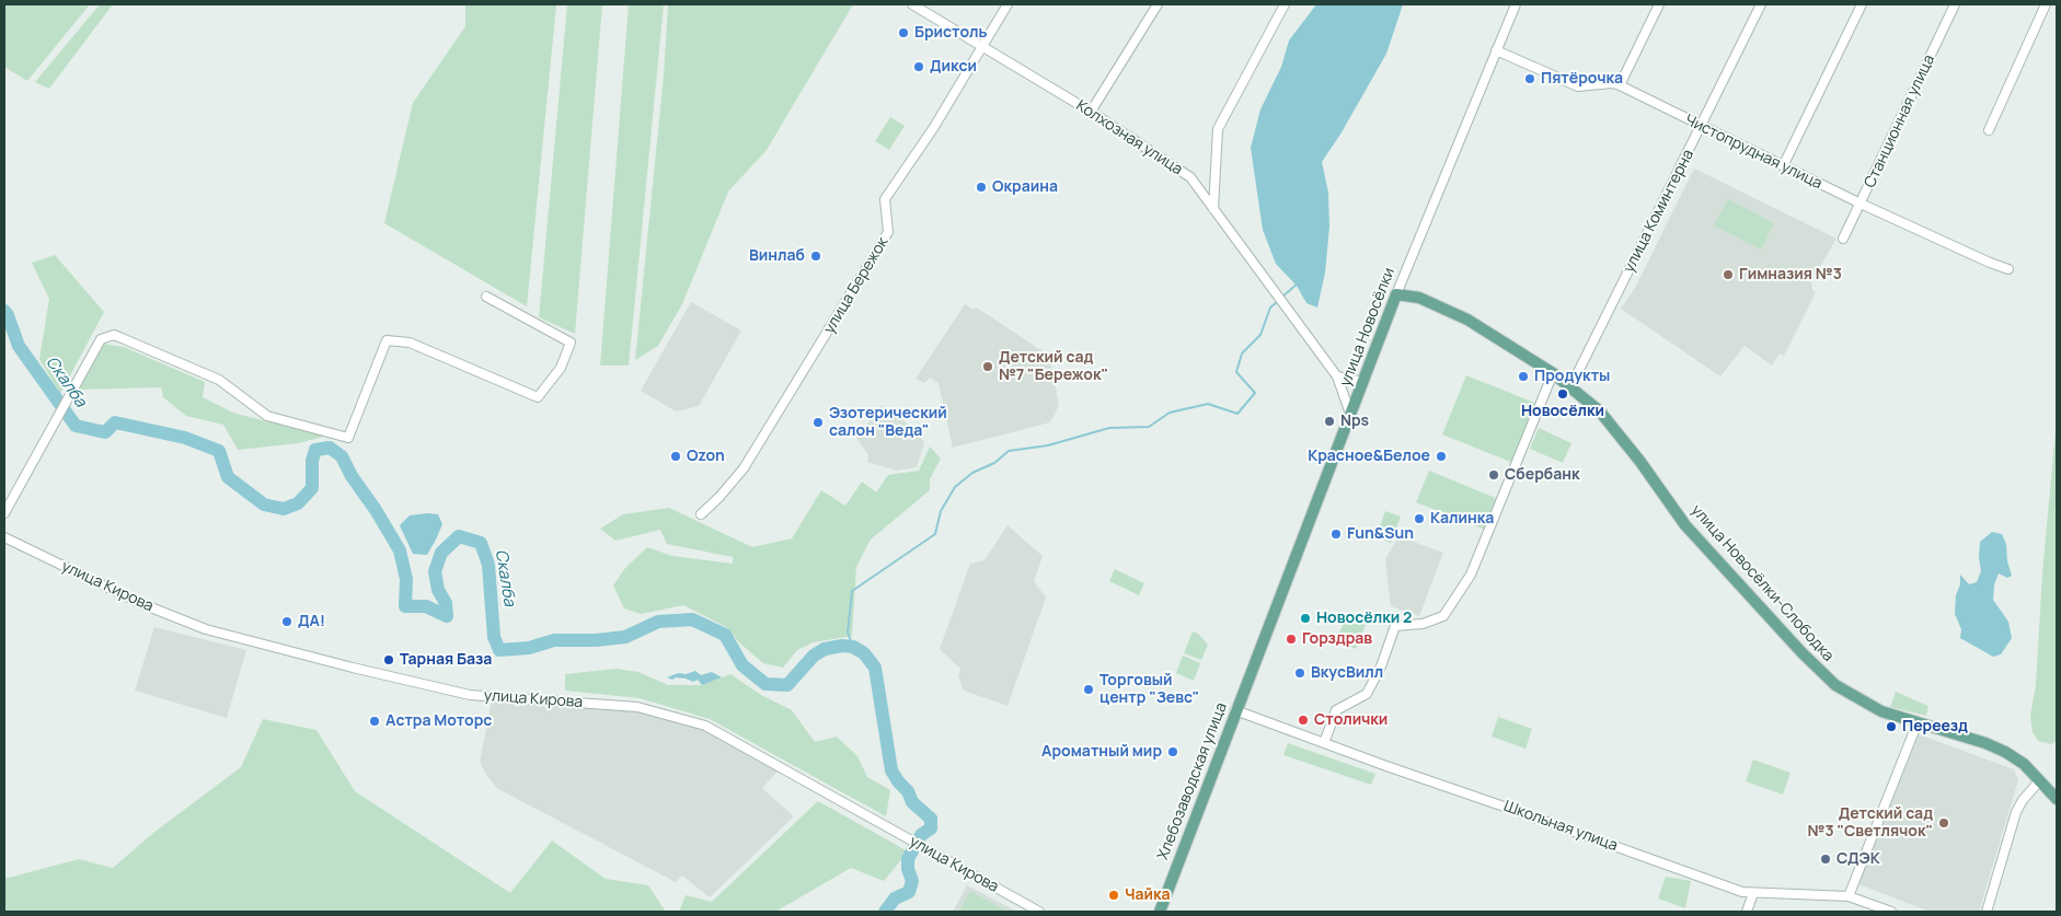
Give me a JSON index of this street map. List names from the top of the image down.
{
  "streets": {
    "main road": ["улица Новосёлки", "улица Новосёлки-Слободка", "Хлебозаводская улица"],
    "street": [
      "Станционная улица",
      "Колхозная улица",
      "Чистопрудная улица",
      "улица Коминтерна",
      "улица Бережок",
      "улица Кирова",
      "Школьная улица"
    ]
  },
  "crossings": [
    ["Станционная улица", "Чистопрудная улица"],
    ["Колхозная улица", "улица Бережок"],
    ["Колхозная улица", "улица Новосёлки"],
    ["Чистопрудная улица", "улица Коминтерна"],
    ["Чистопрудная улица", "улица Новосёлки"],
    ["улица Коминтерна", "улица Новосёлки-Слободка"],
    ["улица Новосёлки", "улица Новосёлки-Слободка"],
    ["улица Новосёлки", "Хлебозаводская улица"],
    ["Хлебозаводская улица", "Школьная улица"]
  ],
  "water": ["Скалба"],
  "places": [
    "Бристоль",
    "Дикси",
    "Пятёрочка",
    "Окраина",
    "Винлаб",
    "Гимназия №3",
    "Детский сад №7 \"Бережок\"",
    "Продукты",
    "Новосёлки",
    "Nps",
    "Эзотерический салон \"Веда\"",
    "Ozon",
    "Красное&Белое",
    "Сбербанк",
    "Калинка",
    "Fun&Sun",
    "Новосёлки 2",
    "ДА!",
    "Горздрав",
    "Тарная База",
    "ВкусВилл",
    "Торговый центр \"Зевс\"",
    "Столички",
    "Астра Моторс",
    "Переезд",
    "Ароматный мир",
    "Детский сад №3 \"Светлячок\"",
    "СДЭК",
    "Чайка"
  ]
}
